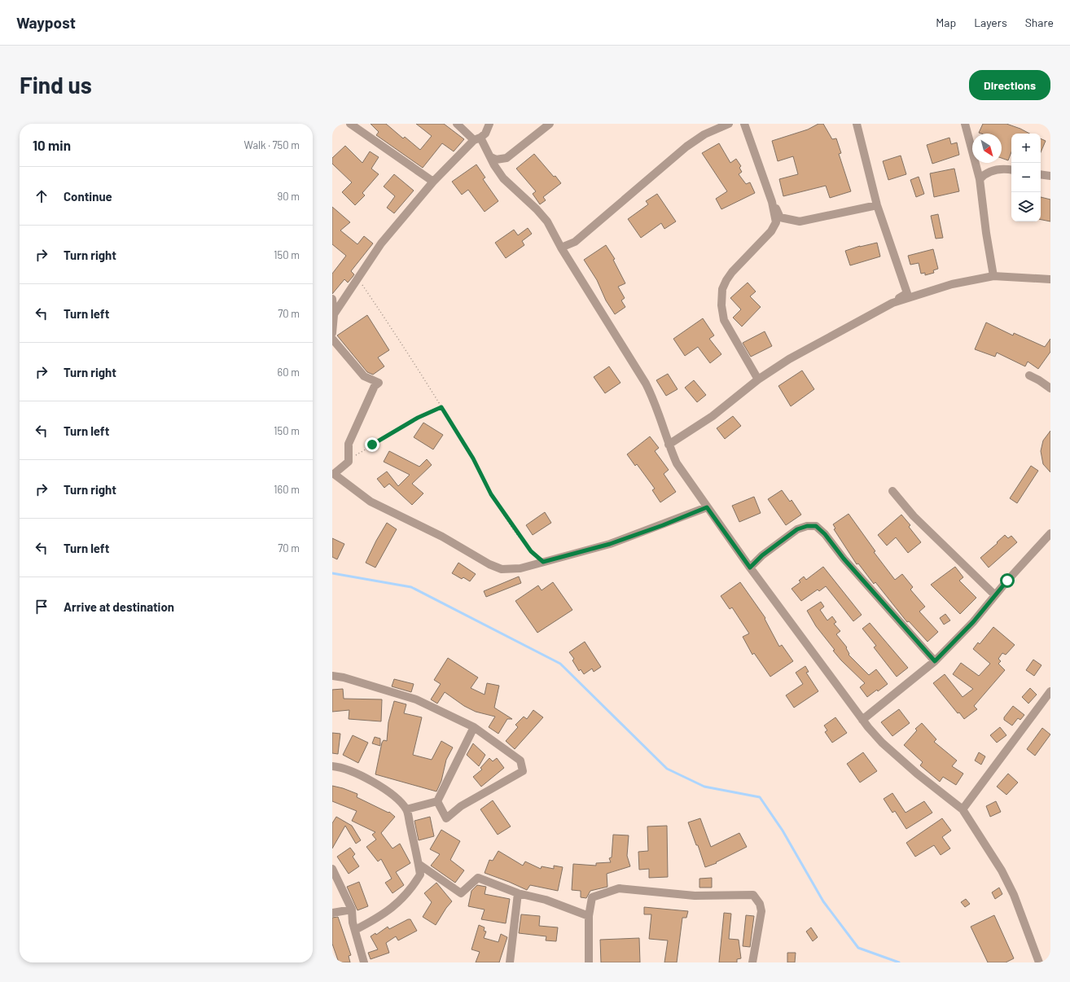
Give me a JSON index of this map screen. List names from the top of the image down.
{
  "north": "bottom right",
  "page": {
    "header": "Waypost",
    "nav": ["Map", "Layers", "Share"],
    "buttons": "Directions",
    "title": "Find us",
    "heading": ["10 min", "Walk · 750 m"],
    "map_buttons": ["+", "−"],
    "list": [
      ["Continue", "90 m"],
      ["Turn right", "150 m"],
      ["Turn left", "70 m"],
      ["Turn right", "60 m"],
      ["Turn left", "150 m"],
      ["Turn right", "160 m"],
      ["Turn left", "70 m"],
      "Arrive at destination"
    ]
  }
}
